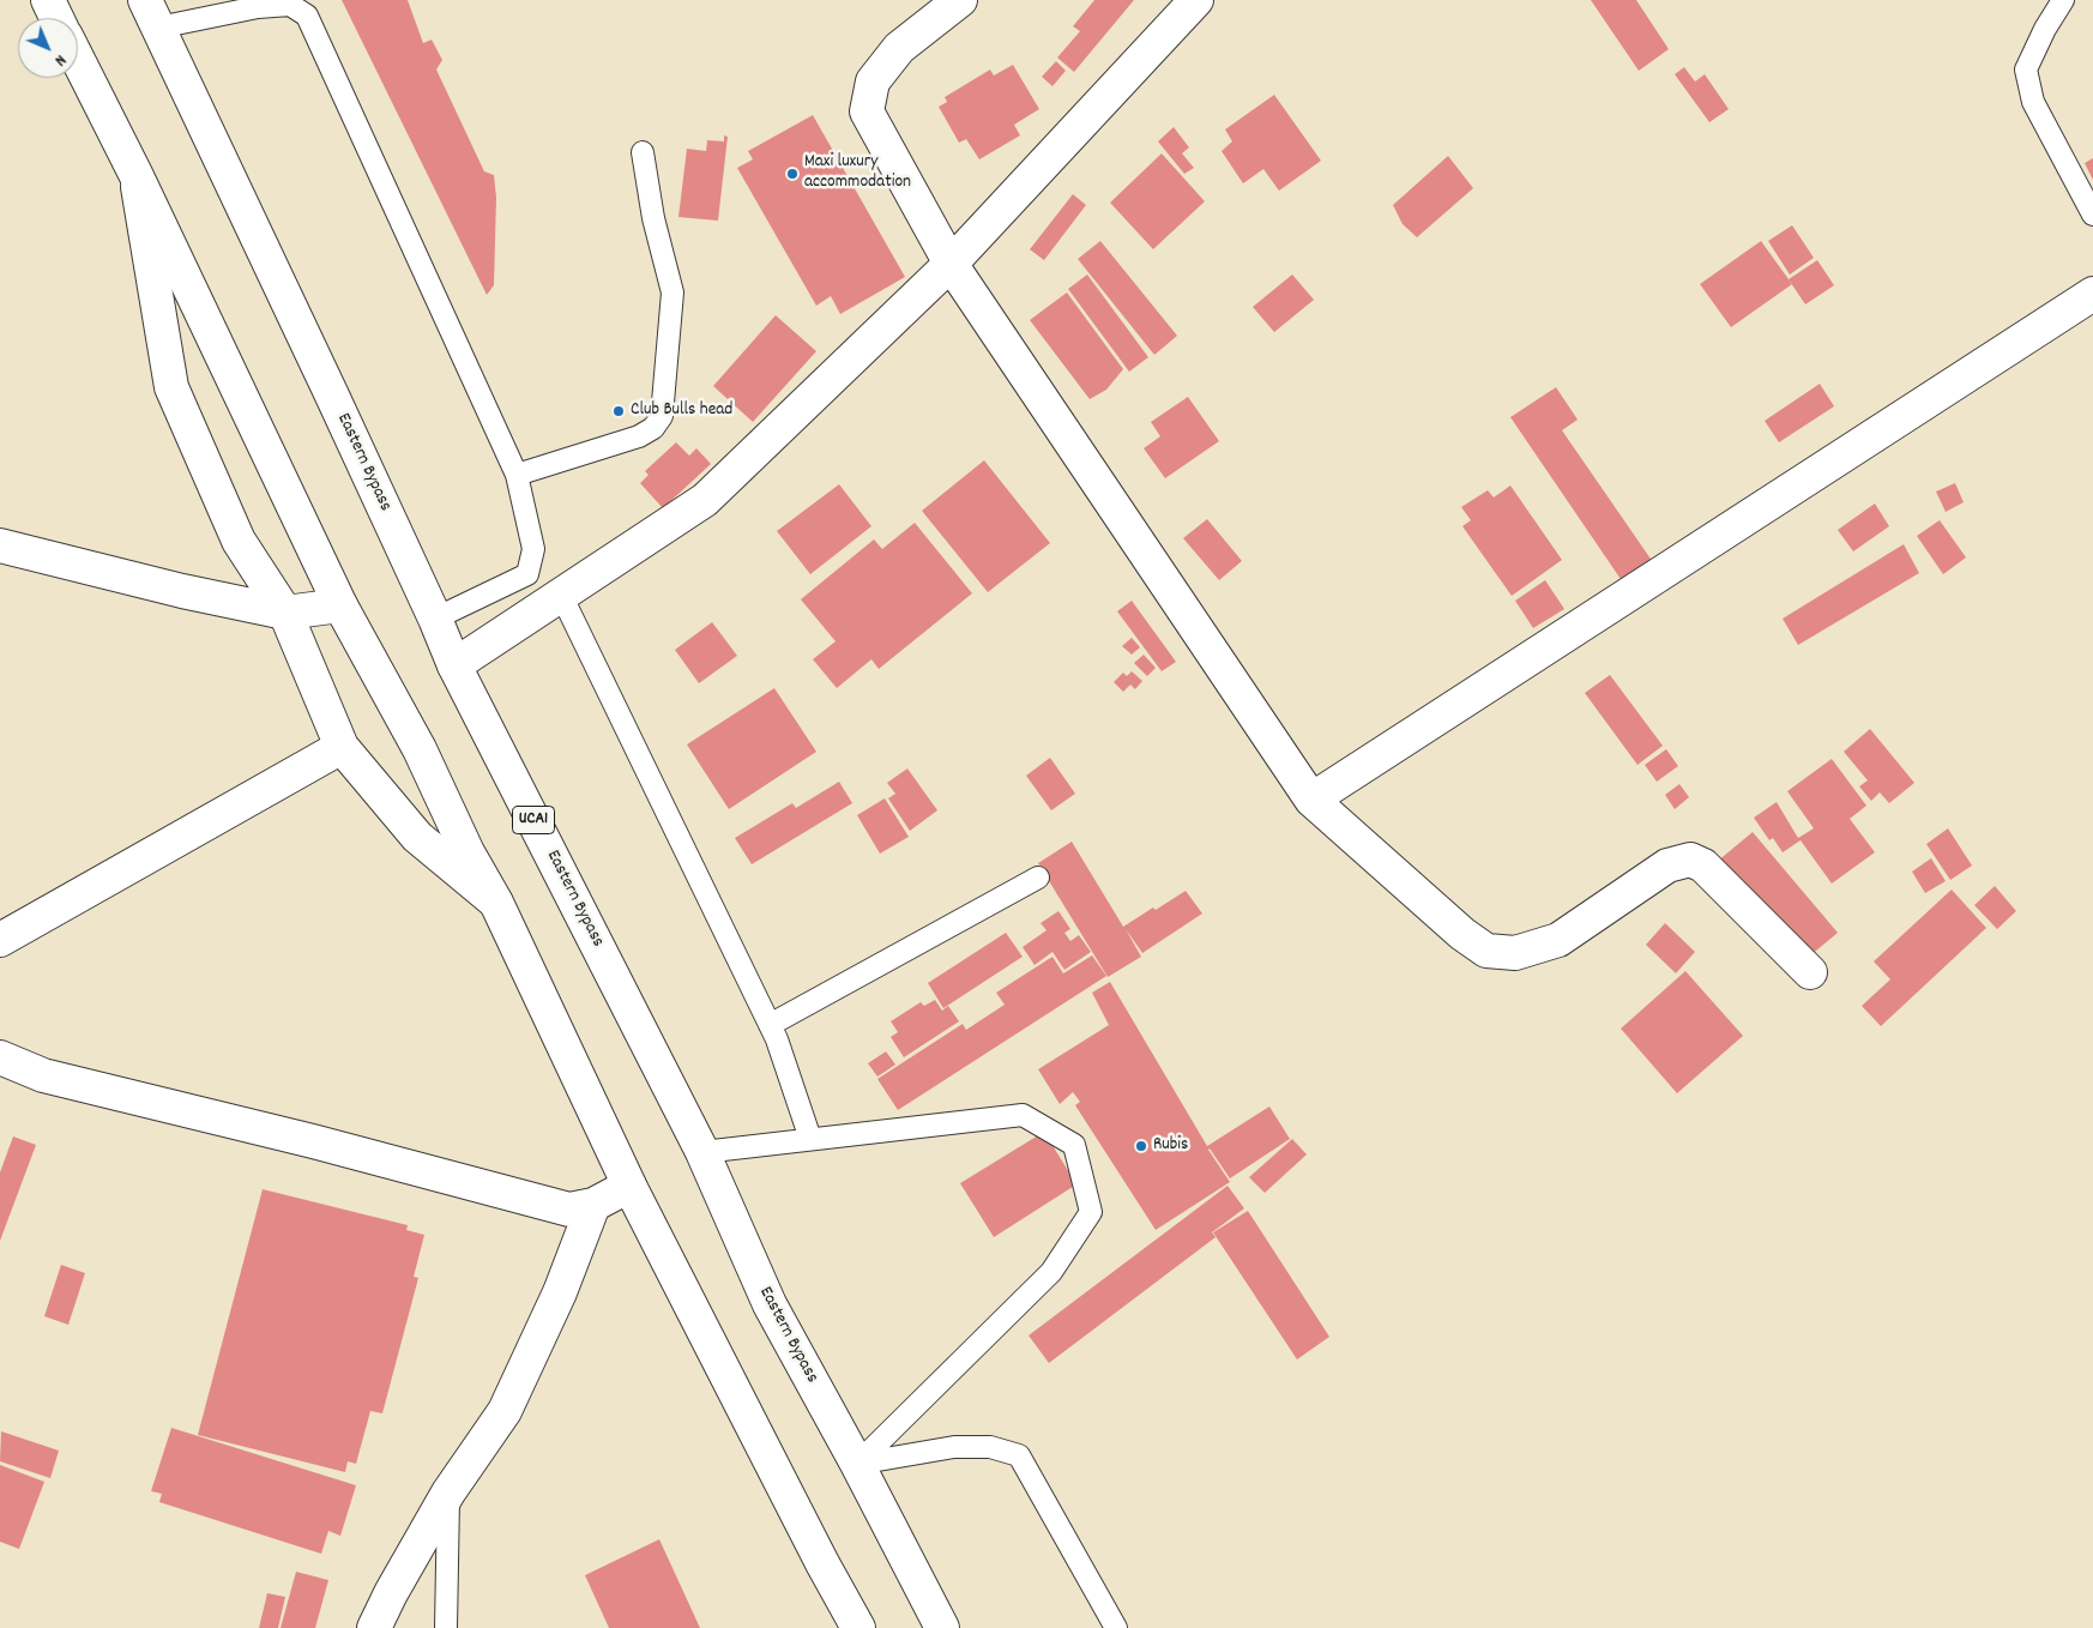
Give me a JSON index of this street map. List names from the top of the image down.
{
  "streets": {
    "street": ["Eastern Bypass", "UCA1"]
  },
  "places": ["Maxi luxury accommodation", "Club Bulls head", "Rubis"],
  "north": "bottom right"
}
